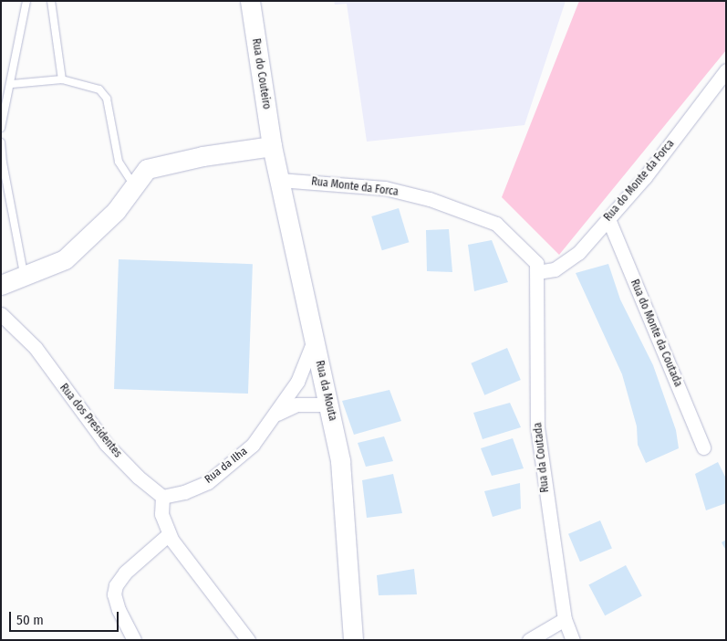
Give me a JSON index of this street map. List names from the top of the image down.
{
  "streets": {
    "main road": ["Rua do Couteiro", "Rua da Mouta"],
    "street": [
      "Rua do Monte da Forca",
      "Rua Monte da Forca",
      "Rua do Monte da Coutada",
      "Rua dos Presidentes",
      "Rua da Coutada",
      "Rua da Ilha"
    ]
  },
  "crossings": [
    ["Rua do Couteiro", "Rua da Mouta"],
    ["Rua do Monte da Forca", "Rua Monte da Forca"],
    ["Rua do Monte da Forca", "Rua do Monte da Coutada"],
    ["Rua do Monte da Forca", "Rua da Coutada"],
    ["Rua Monte da Forca", "Rua da Mouta"],
    ["Rua Monte da Forca", "Rua da Coutada"],
    ["Rua da Mouta", "Rua da Ilha"],
    ["Rua dos Presidentes", "Rua da Ilha"]
  ],
  "scale_bar": "50 m"
}
